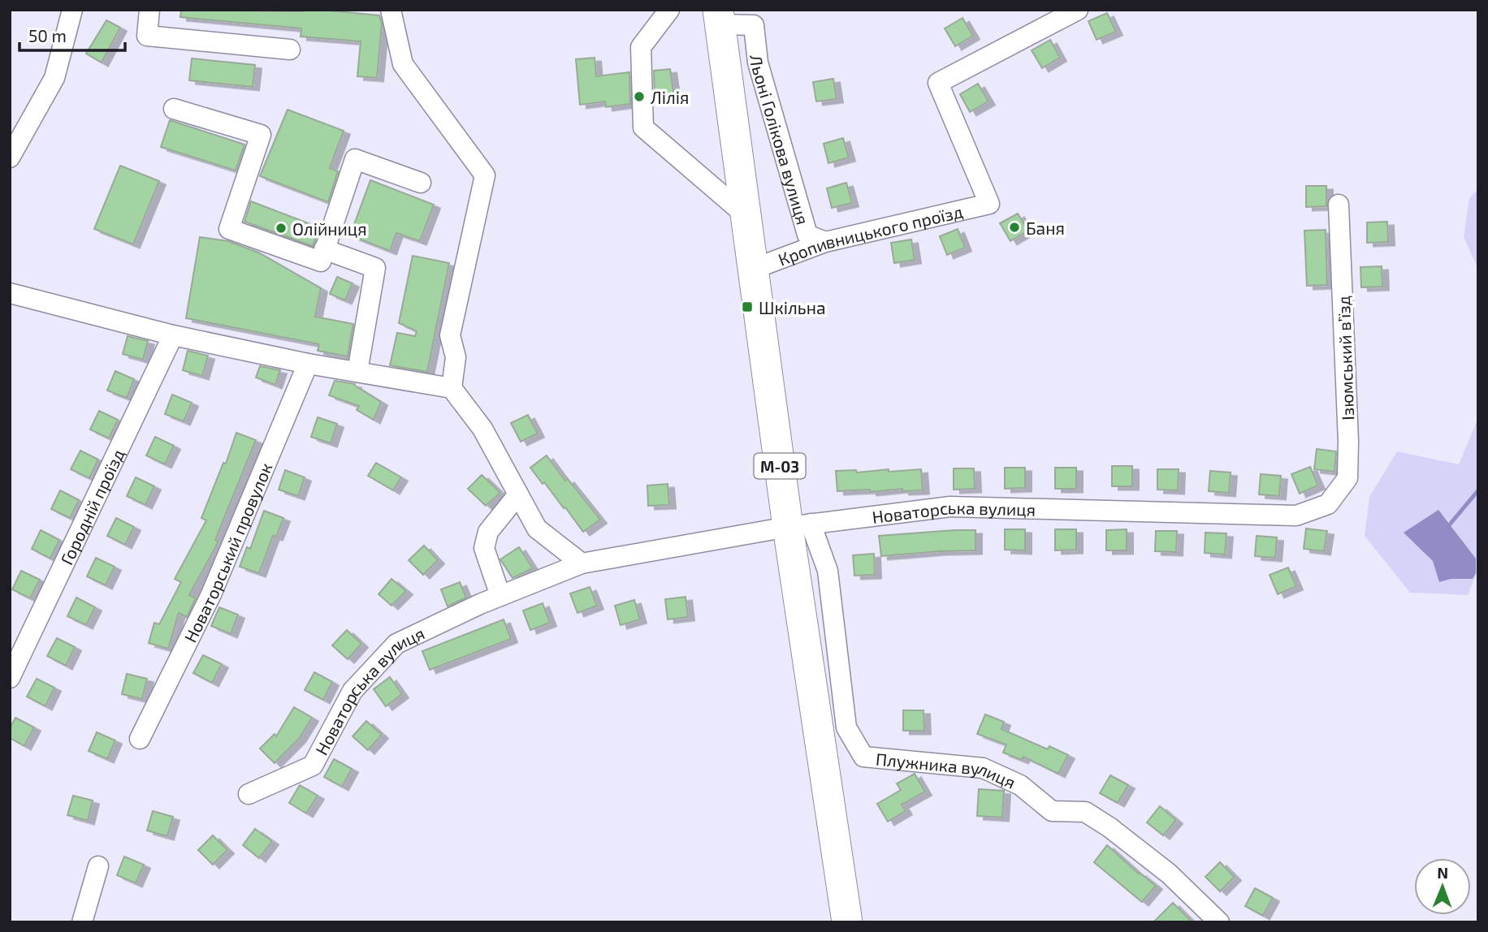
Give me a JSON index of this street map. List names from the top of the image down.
{
  "streets": {
    "highway": ["М-03"],
    "street": [
      "Льоні Голікова вулиця",
      "Кропивницького проїзд",
      "Ізюмський в’їзд",
      "Городній проїзд",
      "Новаторська вулиця",
      "Новаторський провулок",
      "Плужника вулиця"
    ]
  },
  "crossings": [
    ["Льоні Голікова вулиця", "Кропивницького проїзд"],
    ["Льоні Голікова вулиця", "М-03"],
    ["Кропивницького проїзд", "М-03"],
    ["Ізюмський в’їзд", "Новаторська вулиця"],
    ["М-03", "Новаторська вулиця"],
    ["М-03", "Плужника вулиця"],
    ["Новаторська вулиця", "Плужника вулиця"]
  ],
  "places": {
    "other": ["Лілія", "Баня", "Олійниця"],
    "transit": ["Шкільна"]
  },
  "scale_bar": "50 m",
  "north": "top"
}
